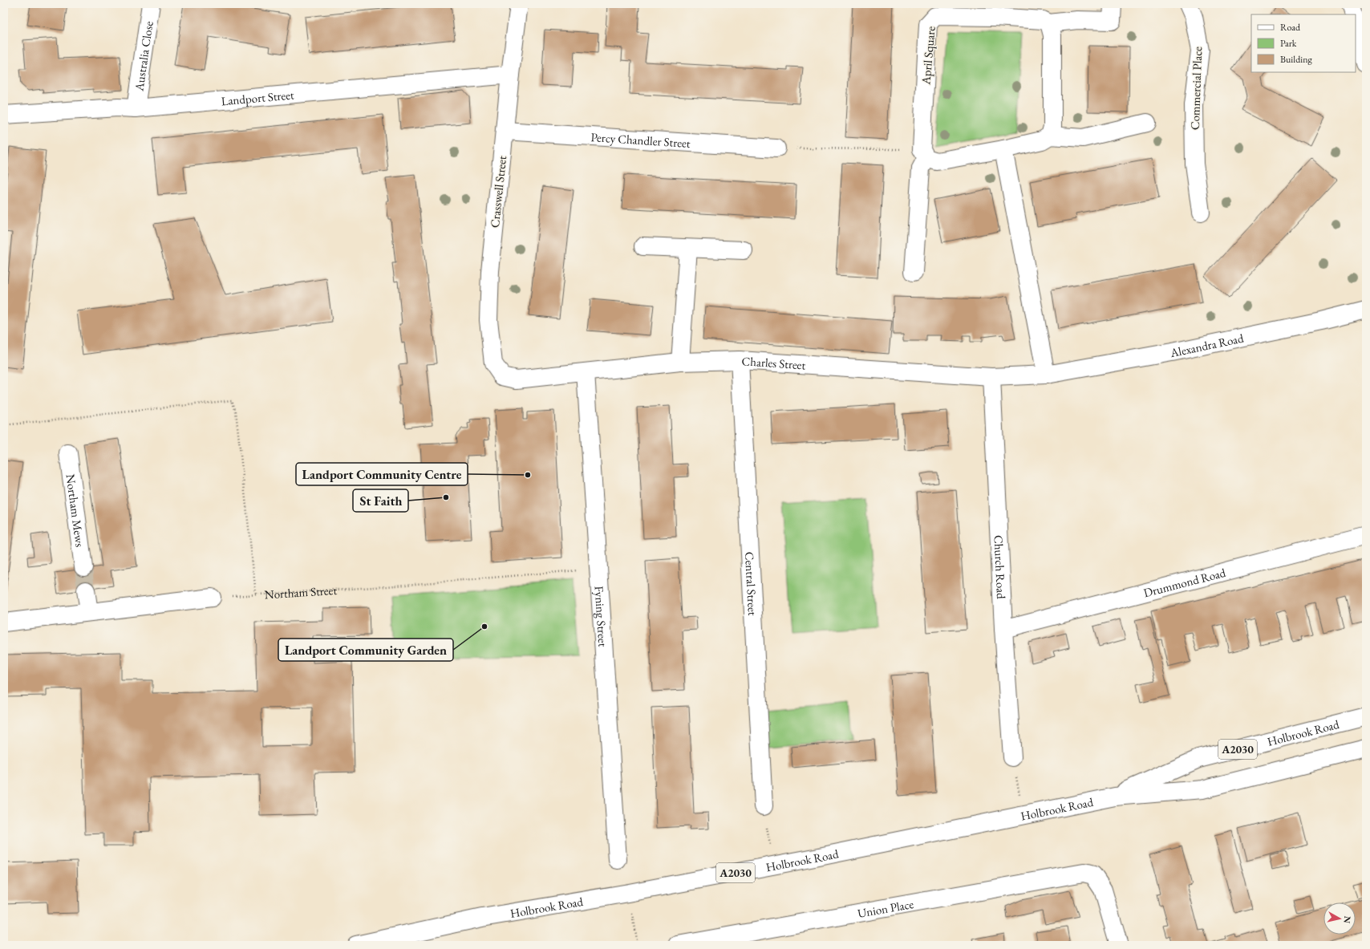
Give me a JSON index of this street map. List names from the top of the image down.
{
  "streets": {
    "street": [
      "April Square",
      "Australia Close",
      "Commercial Place",
      "Landport Street",
      "Percy Chandler Street",
      "Crasswell Street",
      "Alexandra Road",
      "Charles Street",
      "Northam Mews",
      "Church Road",
      "Drummond Road",
      "Central Street",
      "Fyning Street",
      "Holbrook Road",
      "A2030",
      "Union Place"
    ],
    "path": ["Northam Street"]
  },
  "crossings": [
    ["Australia Close", "Landport Street"],
    ["Landport Street", "Crasswell Street"],
    ["Percy Chandler Street", "Crasswell Street"],
    ["Crasswell Street", "Charles Street"],
    ["Alexandra Road", "Charles Street"],
    ["Charles Street", "Church Road"],
    ["Charles Street", "Central Street"],
    ["Charles Street", "Fyning Street"],
    ["Church Road", "Drummond Road"],
    ["Northam Street", "Fyning Street"]
  ],
  "places": ["Landport Community Centre", "St Faith", "Landport Community Garden"],
  "legend": ["Road", "Park", "Building"],
  "north": "right"
}
